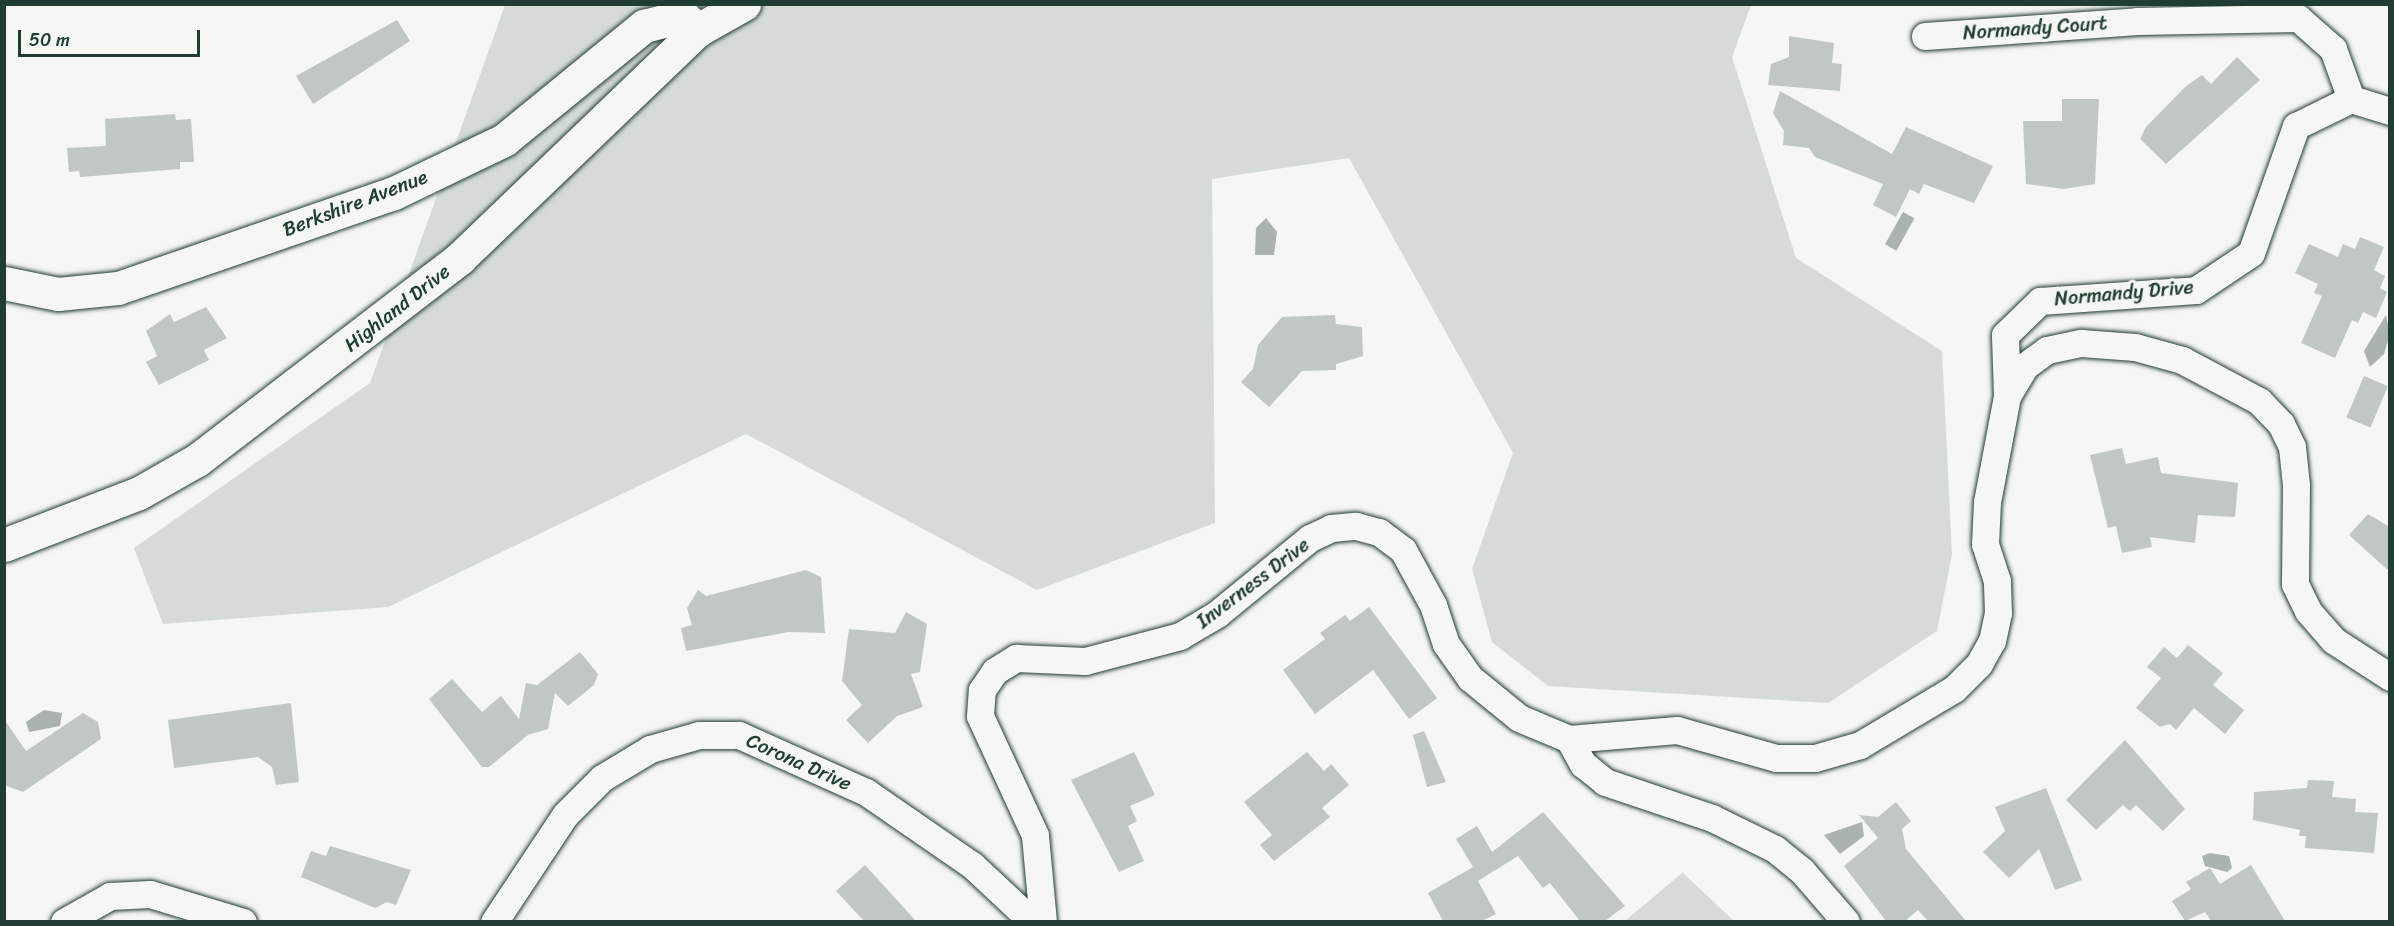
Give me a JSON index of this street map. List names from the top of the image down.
{
  "streets": {
    "street": [
      "Normandy Court",
      "Berkshire Avenue",
      "Normandy Drive",
      "Highland Drive",
      "Inverness Drive",
      "Corona Drive"
    ]
  },
  "crossings": [
    ["Normandy Court", "Normandy Drive"],
    ["Berkshire Avenue", "Highland Drive"],
    ["Normandy Drive", "Inverness Drive"]
  ],
  "scale_bar": "50 m"
}
